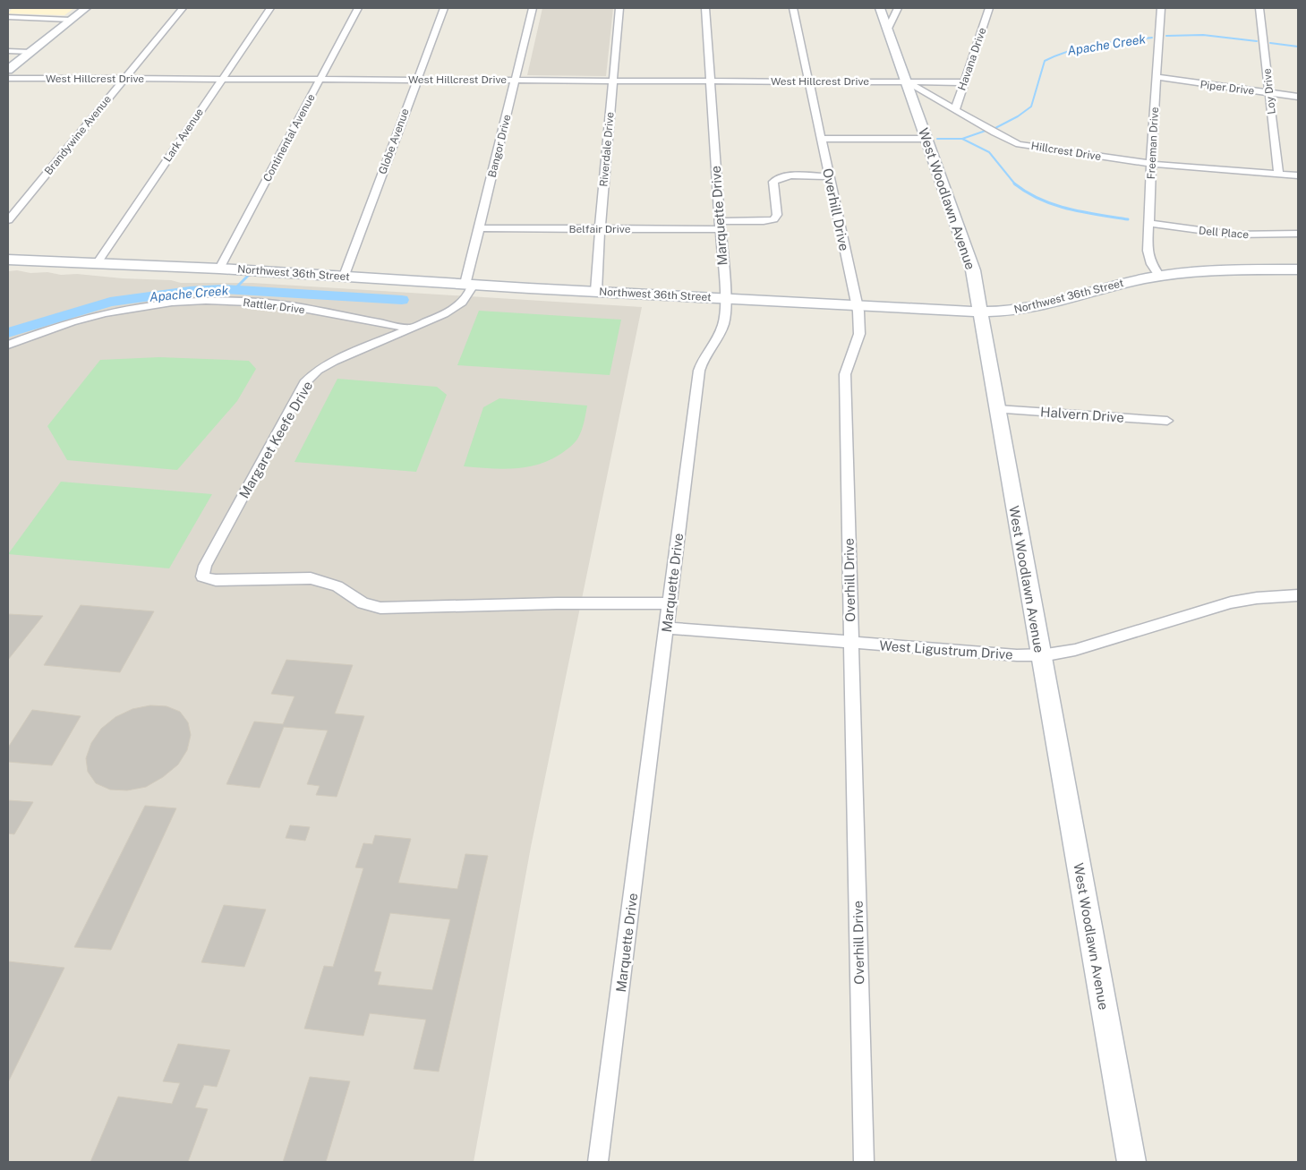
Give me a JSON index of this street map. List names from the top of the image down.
{
  "streets": {
    "main road": ["West Woodlawn Avenue", "Northwest 36th Street"],
    "street": [
      "Havana Drive",
      "West Hillcrest Drive",
      "Piper Drive",
      "Loy Drive",
      "Brandywine Avenue",
      "Lark Avenue",
      "Continental Avenue",
      "Globe Avenue",
      "Freeman Drive",
      "Bangor Drive",
      "Riverdale Drive",
      "Hillcrest Drive",
      "Overhill Drive",
      "Marquette Drive",
      "Belfair Drive",
      "Dell Place",
      "Rattler Drive",
      "Halvern Drive",
      "Margaret Keefe Drive",
      "West Ligustrum Drive"
    ]
  },
  "crossings": [
    ["Havana Drive", "Hillcrest Drive"],
    ["West Hillcrest Drive", "Brandywine Avenue"],
    ["West Hillcrest Drive", "Lark Avenue"],
    ["West Hillcrest Drive", "Continental Avenue"],
    ["West Hillcrest Drive", "Globe Avenue"],
    ["West Hillcrest Drive", "Bangor Drive"],
    ["West Hillcrest Drive", "Riverdale Drive"],
    ["West Hillcrest Drive", "Hillcrest Drive"],
    ["West Hillcrest Drive", "West Woodlawn Avenue"],
    ["West Hillcrest Drive", "Overhill Drive"],
    ["West Hillcrest Drive", "Marquette Drive"],
    ["Piper Drive", "Loy Drive"],
    ["Piper Drive", "Freeman Drive"],
    ["Loy Drive", "Hillcrest Drive"],
    ["Lark Avenue", "Northwest 36th Street"],
    ["Continental Avenue", "Northwest 36th Street"],
    ["Globe Avenue", "Northwest 36th Street"],
    ["Freeman Drive", "Hillcrest Drive"],
    ["Freeman Drive", "Dell Place"],
    ["Freeman Drive", "Northwest 36th Street"],
    ["Bangor Drive", "Belfair Drive"],
    ["Bangor Drive", "Northwest 36th Street"],
    ["Bangor Drive", "Margaret Keefe Drive"],
    ["Riverdale Drive", "Belfair Drive"],
    ["Riverdale Drive", "Northwest 36th Street"],
    ["Hillcrest Drive", "West Woodlawn Avenue"],
    ["West Woodlawn Avenue", "Northwest 36th Street"],
    ["West Woodlawn Avenue", "Halvern Drive"],
    ["West Woodlawn Avenue", "West Ligustrum Drive"],
    ["Overhill Drive", "Belfair Drive"],
    ["Overhill Drive", "Northwest 36th Street"],
    ["Overhill Drive", "West Ligustrum Drive"],
    ["Marquette Drive", "Belfair Drive"],
    ["Marquette Drive", "Northwest 36th Street"],
    ["Marquette Drive", "Margaret Keefe Drive"],
    ["Marquette Drive", "West Ligustrum Drive"],
    ["Northwest 36th Street", "Margaret Keefe Drive"],
    ["Rattler Drive", "Margaret Keefe Drive"]
  ],
  "water": ["Apache Creek"]
}
